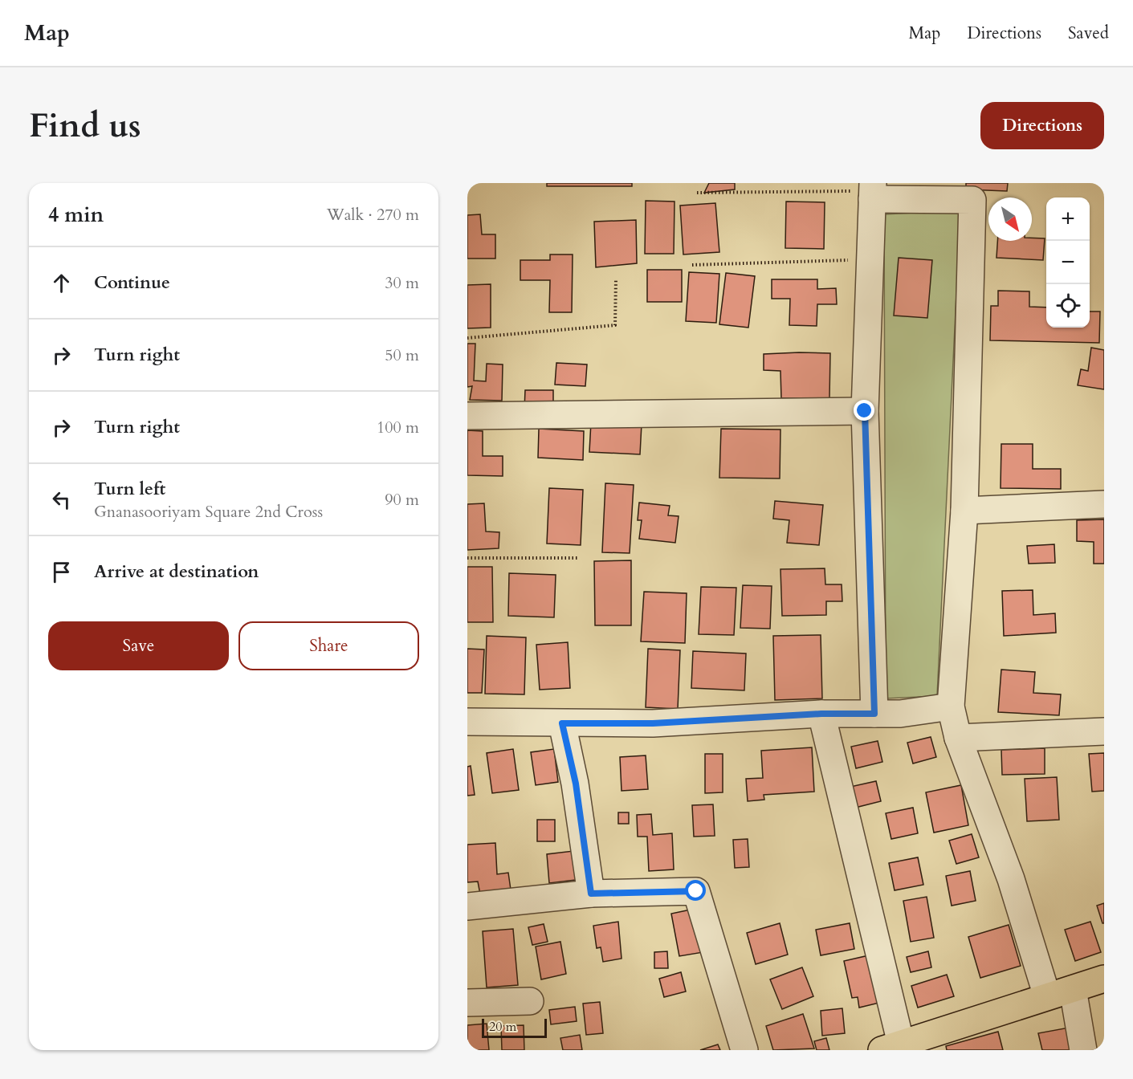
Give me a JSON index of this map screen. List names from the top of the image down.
{
  "scale_bar": "20 m",
  "north": "bottom right",
  "page": {
    "header": "Map",
    "nav": ["Map", "Directions", "Saved"],
    "buttons": [
      "Directions",
      ["Save", "Share"]
    ],
    "title": "Find us",
    "heading": ["4 min", "Walk · 270 m"],
    "map_buttons": ["+", "−"],
    "list": [
      ["Continue", "30 m"],
      ["Turn right", "50 m"],
      ["Turn right", "100 m"],
      ["Turn left", "Gnanasooriyam Square 2nd Cross", "90 m"],
      "Arrive at destination"
    ],
    "scale": "20 m"
  }
}
